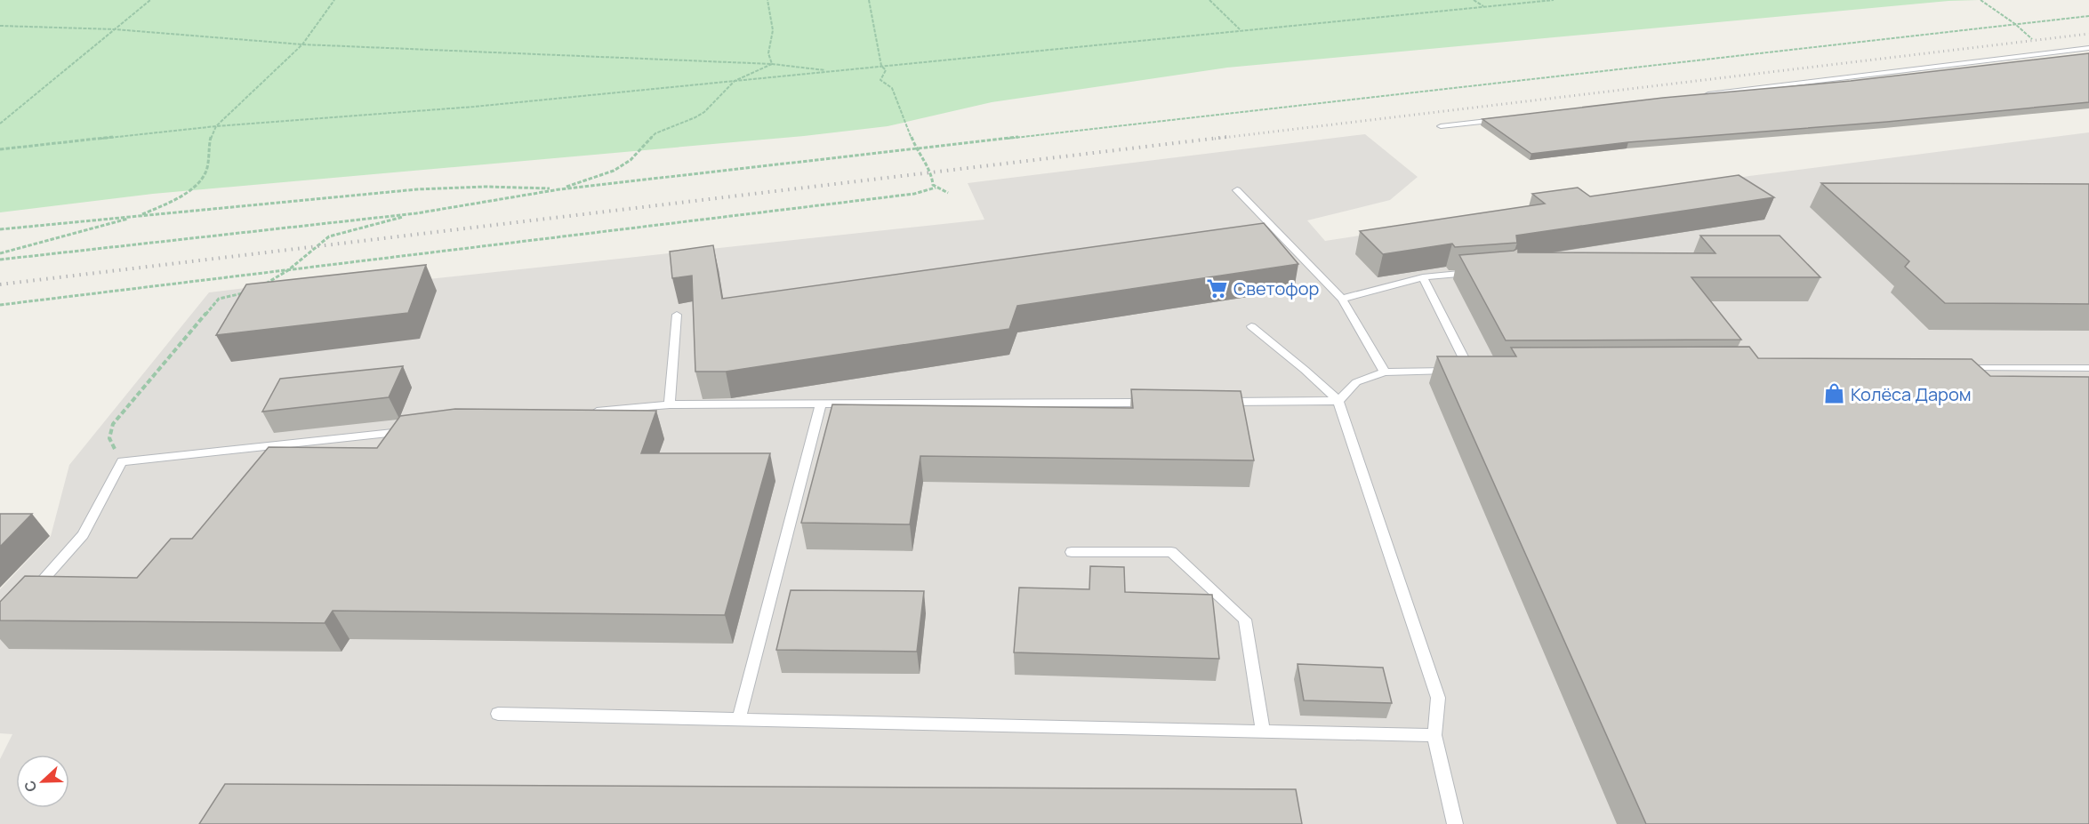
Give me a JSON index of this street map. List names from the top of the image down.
{
  "places": {
    "supermarket": ["Светофор"],
    "shop": ["Колёса Даром"]
  },
  "north": "left"
}
